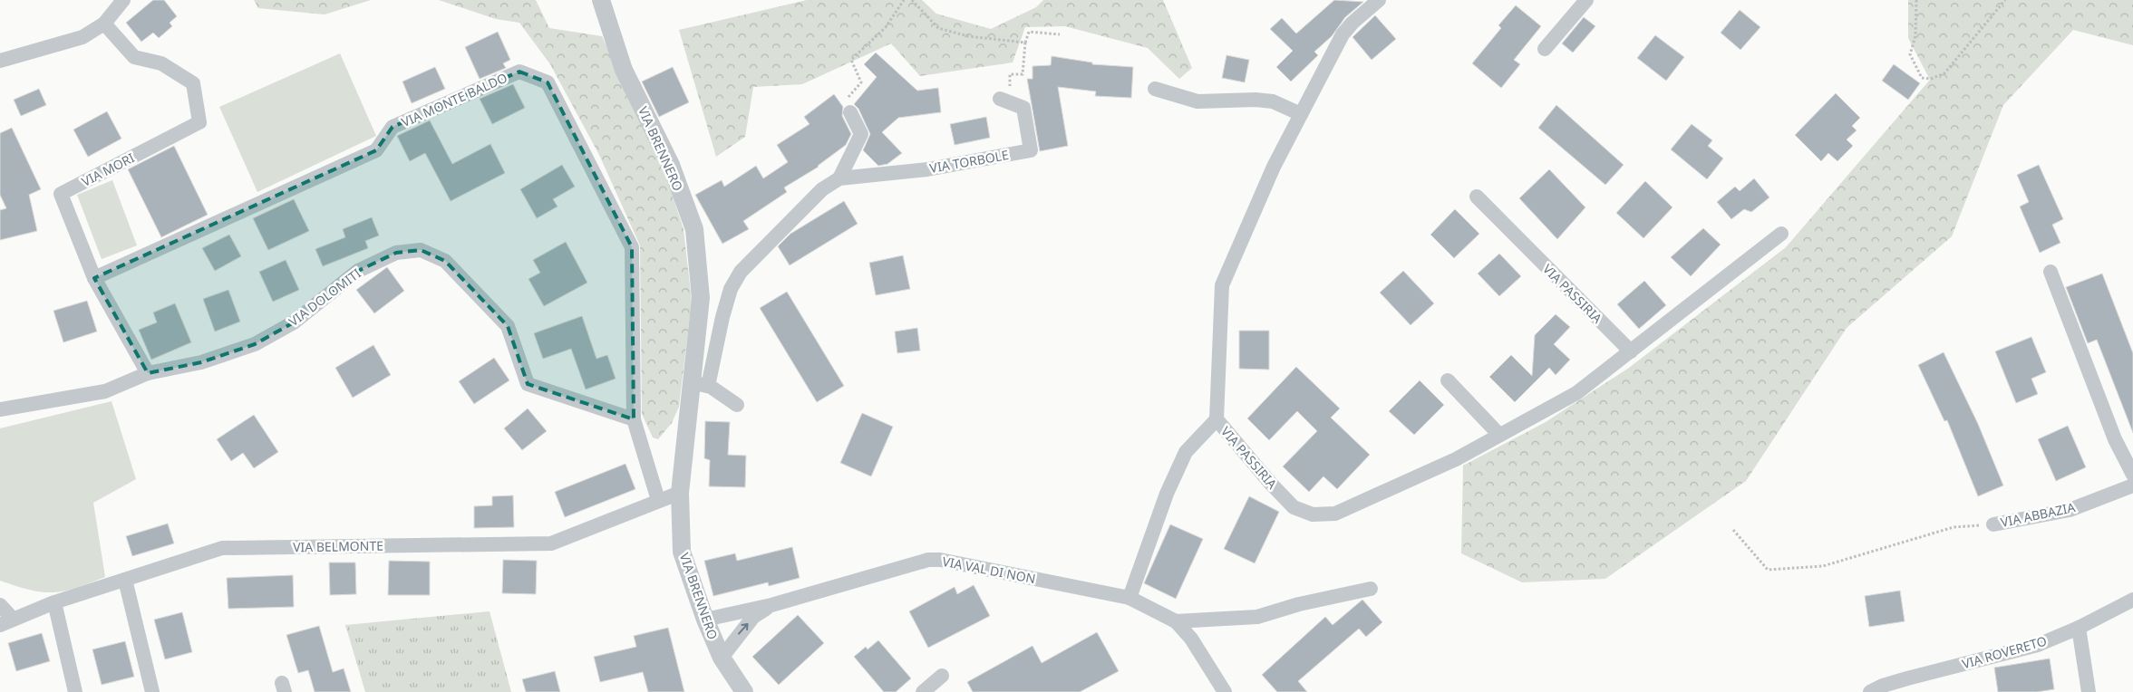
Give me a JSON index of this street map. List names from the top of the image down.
{
  "streets": {
    "street": [
      "VIA MONTE BALDO",
      "VIA BRENNERO",
      "VIA TORBOLE",
      "VIA MORI",
      "VIA PASSIRIA",
      "VIA DOLOMITI",
      "VIA ABBAZIA",
      "VIA BELMONTE",
      "VIA VAL DI NON",
      "VIA ROVERETO"
    ]
  },
  "crossings": [
    ["VIA MONTE BALDO", "VIA MORI"],
    ["VIA MONTE BALDO", "VIA DOLOMITI"],
    ["VIA BRENNERO", "VIA TORBOLE"],
    ["VIA BRENNERO", "VIA BELMONTE"],
    ["VIA BRENNERO", "VIA VAL DI NON"],
    ["VIA MORI", "VIA DOLOMITI"]
  ]
}
